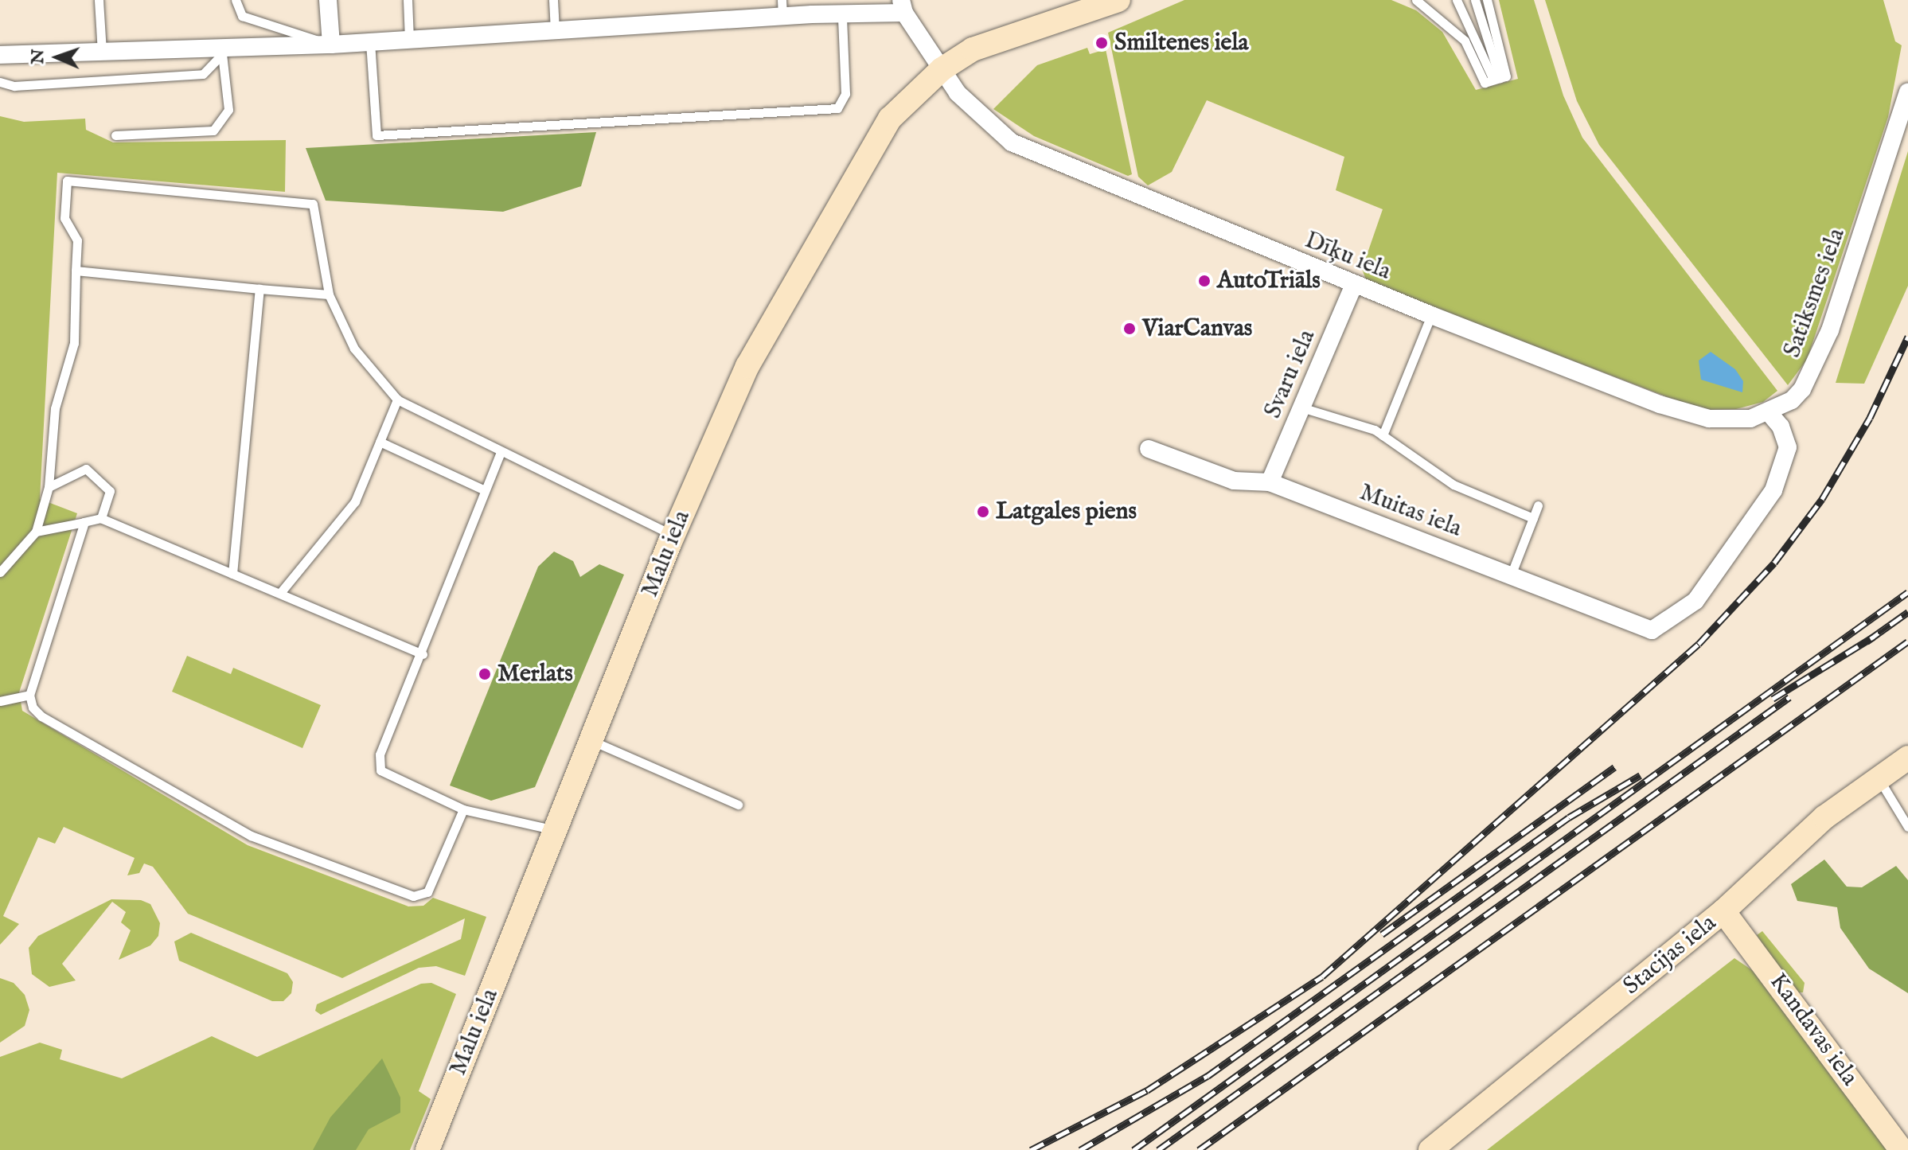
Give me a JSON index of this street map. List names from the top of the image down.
{
  "streets": {
    "street": [
      "Dīķu iela",
      "Satiksmes iela",
      "Svaru iela",
      "Muitas iela",
      "Malu iela",
      "Stacijas iela",
      "Kandavas iela"
    ]
  },
  "crossings": [
    ["Dīķu iela", "Satiksmes iela"],
    ["Dīķu iela", "Svaru iela"],
    ["Dīķu iela", "Muitas iela"],
    ["Dīķu iela", "Malu iela"],
    ["Satiksmes iela", "Muitas iela"],
    ["Svaru iela", "Muitas iela"],
    ["Stacijas iela", "Kandavas iela"]
  ],
  "places": [
    "Smiltenes iela",
    "AutoTriāls",
    "ViarCanvas",
    "Latgales piens",
    "Merlats"
  ],
  "north": "left"
}
